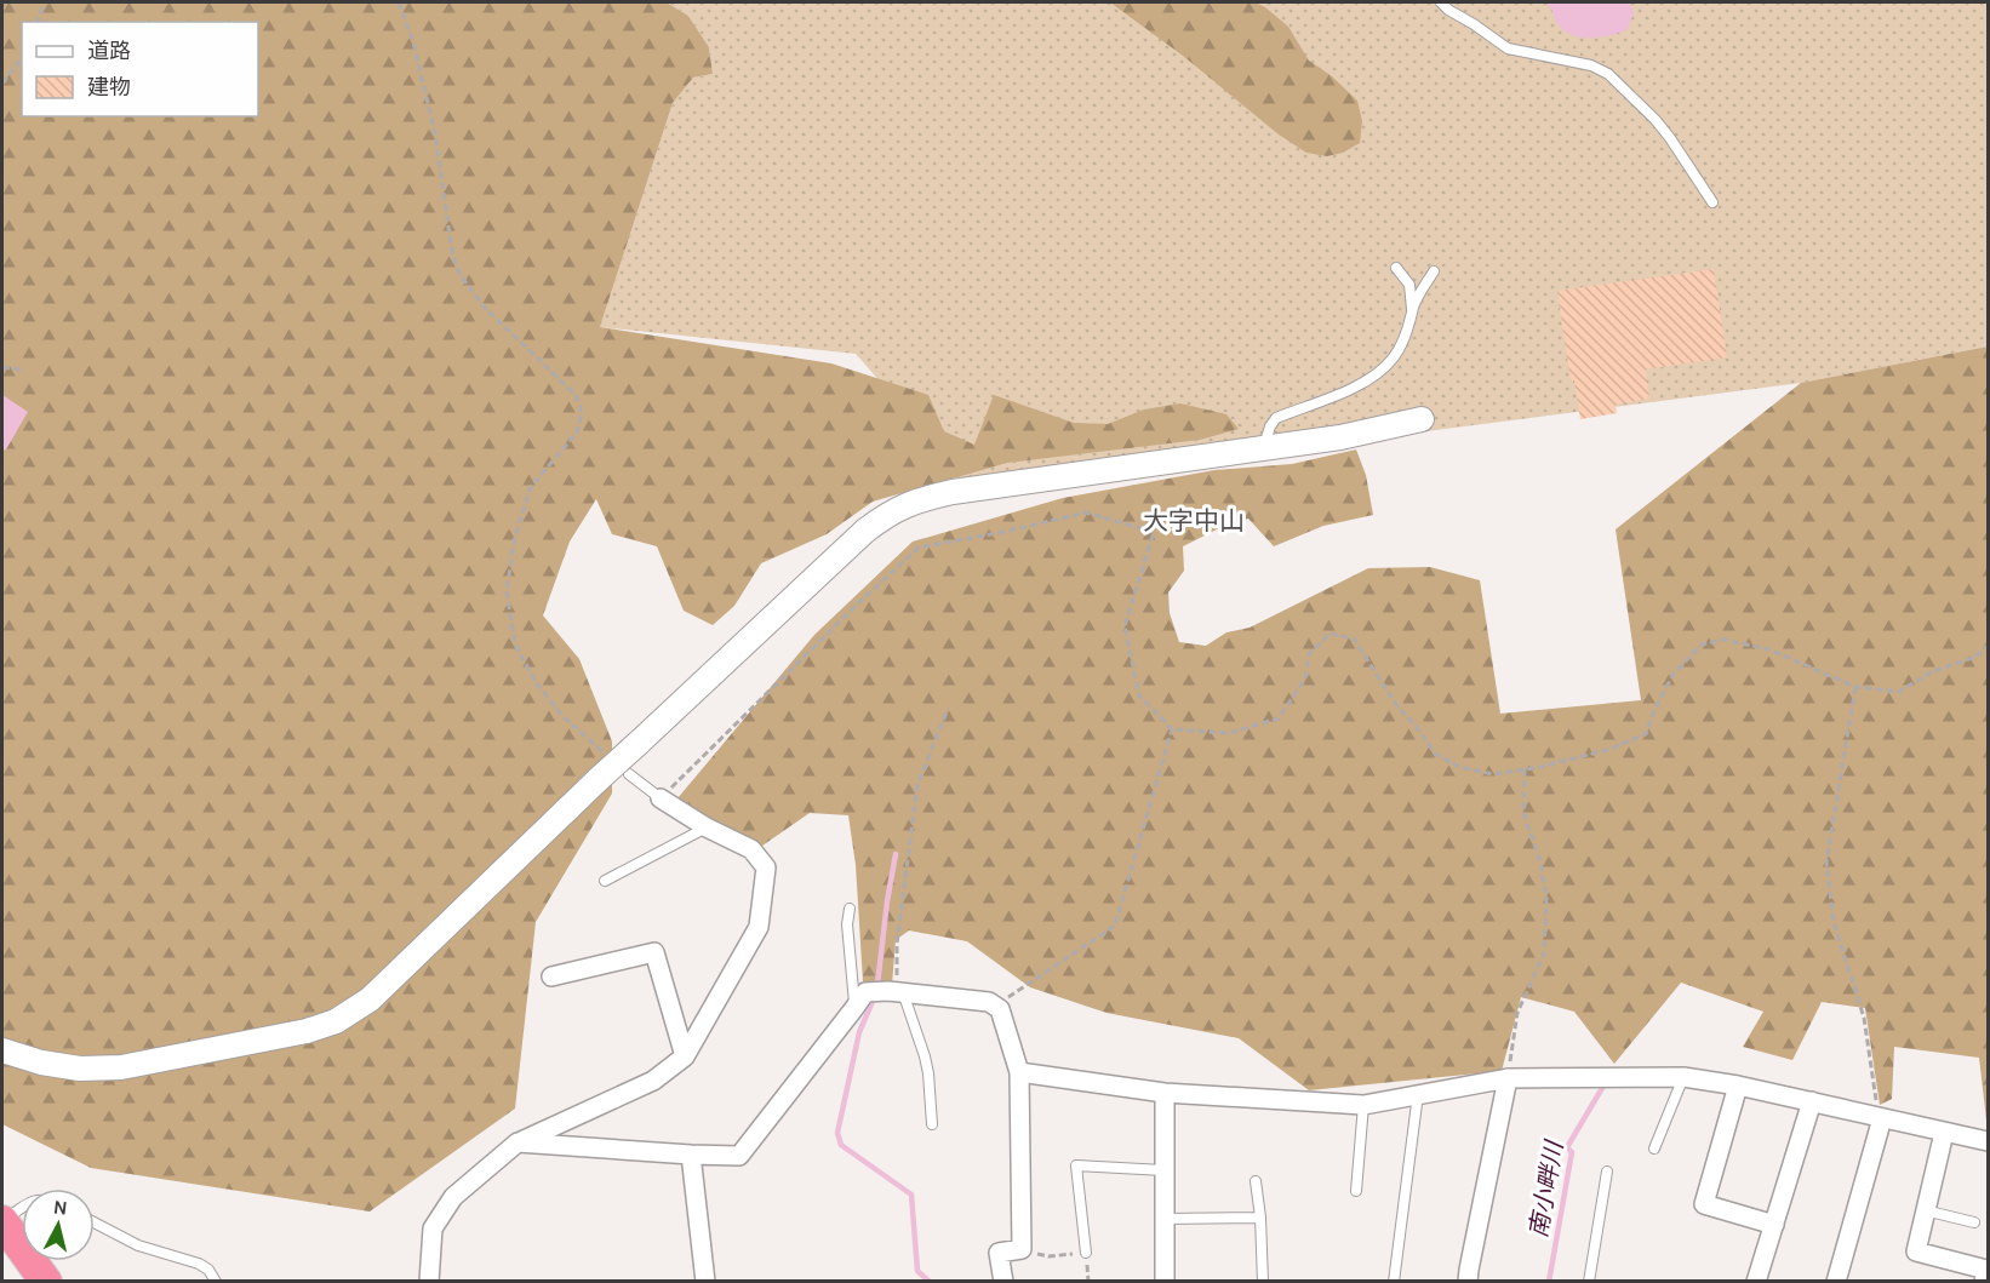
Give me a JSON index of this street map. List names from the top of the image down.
{
  "districts": ["大字中山"],
  "water": ["南小畔川"],
  "legend": ["道路", "建物"],
  "north": "top"
}
